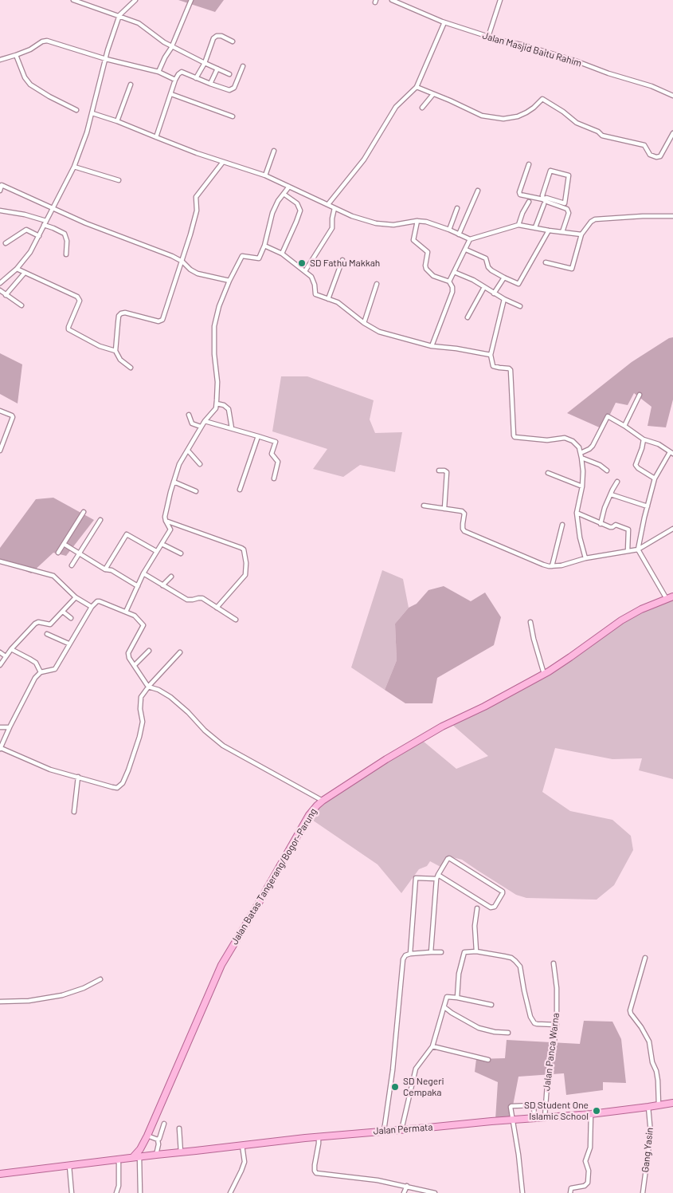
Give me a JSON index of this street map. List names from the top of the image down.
{
  "streets": {
    "main road": ["Jalan Batas Tangerang/Bogor–Parung", "Jalan Permata"],
    "street": ["Jalan Masjid Baitu Rahim", "Jalan Panca Warna", "Gang Yasin"]
  },
  "crossings": [
    ["Jalan Batas Tangerang/Bogor–Parung", "Jalan Permata"],
    ["Jalan Panca Warna", "Jalan Permata"],
    ["Jalan Permata", "Gang Yasin"]
  ],
  "places": ["SD Fathu Makkah", "SD Negeri Cempaka", "SD Student One Islamic School"]
}
